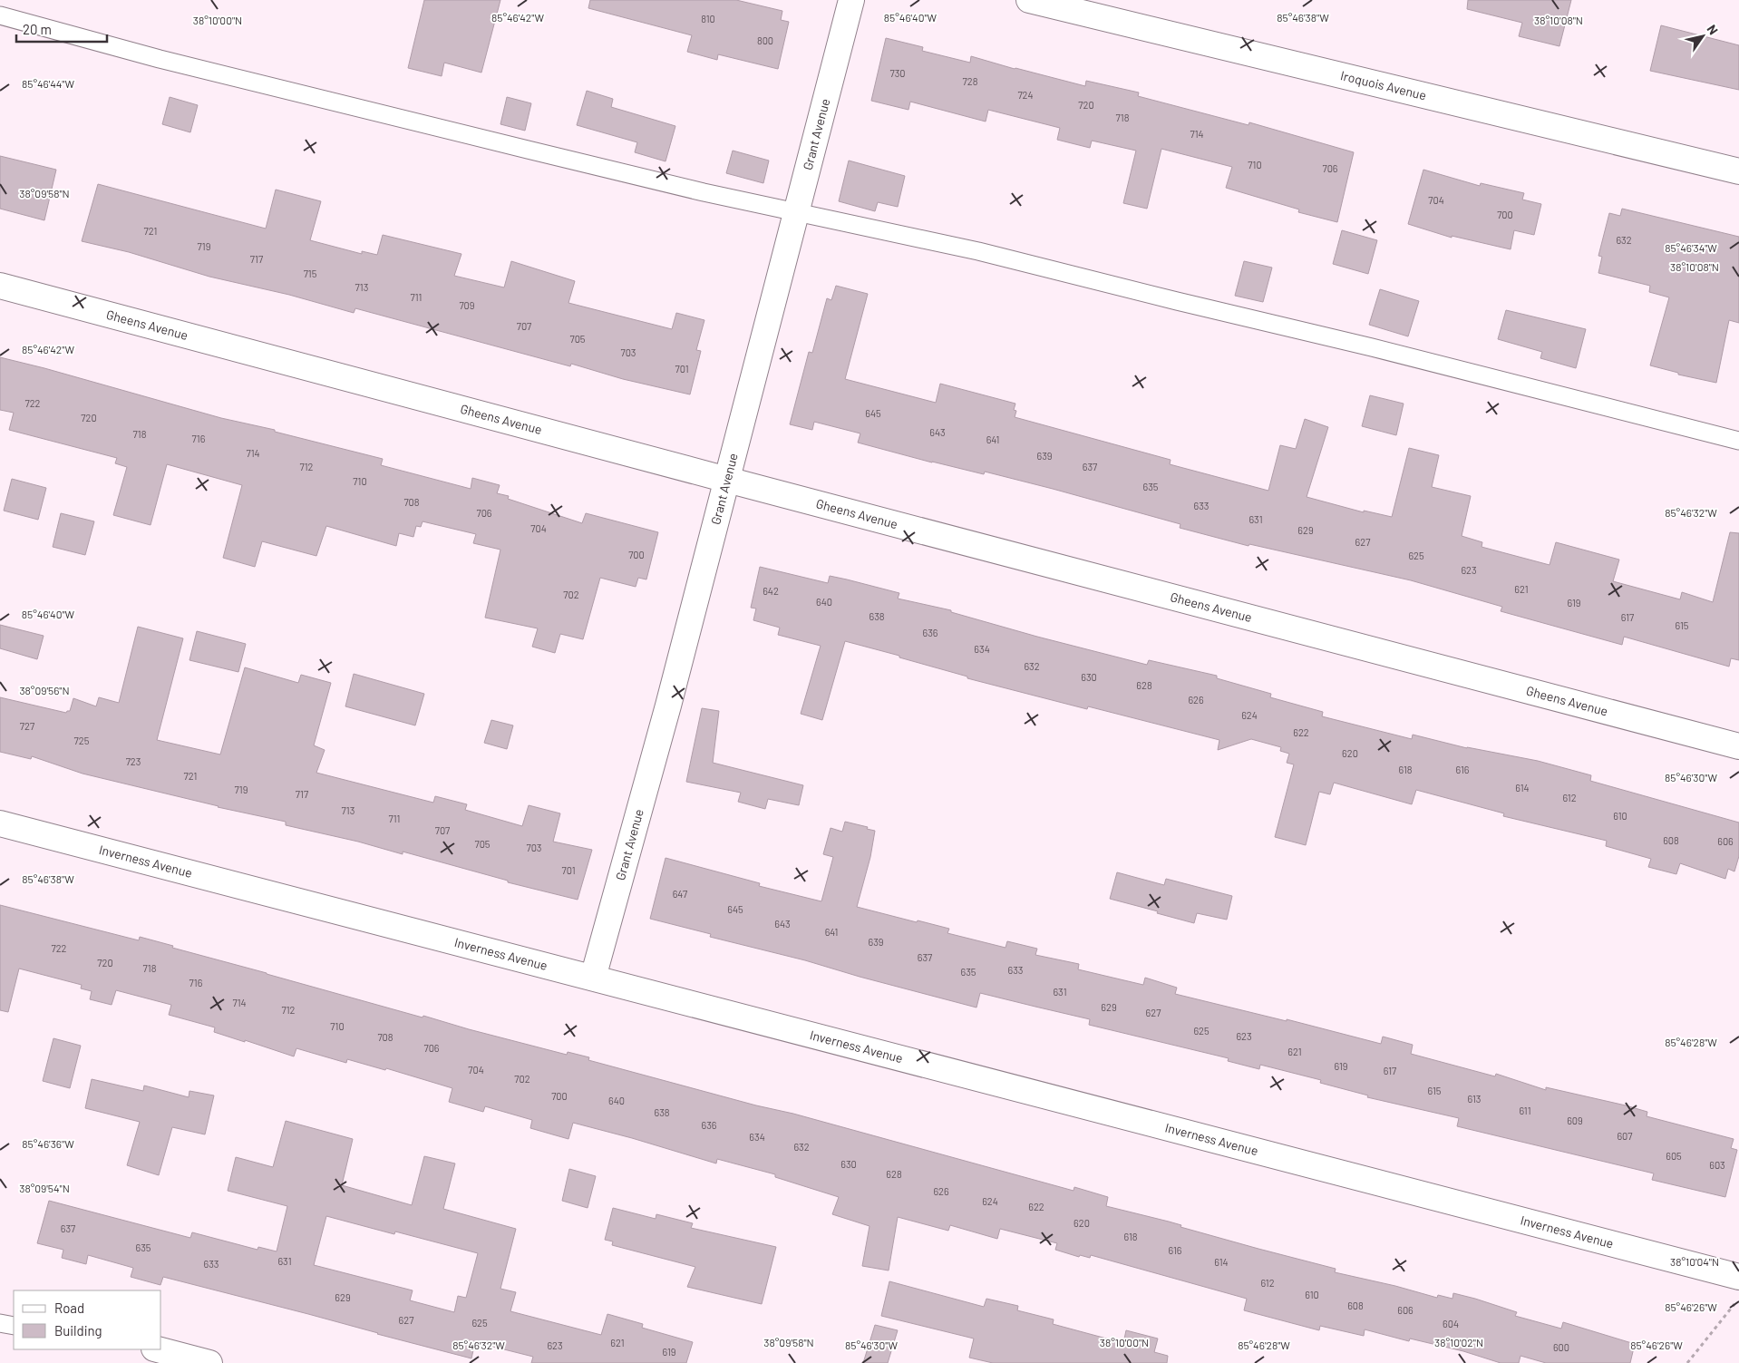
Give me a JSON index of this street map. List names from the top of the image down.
{
  "streets": {
    "street": [
      "Iroquois Avenue",
      "Grant Avenue",
      "Gheens Avenue",
      "Inverness Avenue"
    ]
  },
  "crossings": [
    ["Grant Avenue", "Gheens Avenue"],
    ["Grant Avenue", "Inverness Avenue"]
  ],
  "house_numbers": [
    "810",
    "800",
    "730",
    "728",
    "724",
    "720",
    "718",
    "714",
    "710",
    "706",
    "704",
    "700",
    "721",
    "632",
    "719",
    "717",
    "715",
    "713",
    "711",
    "709",
    "707",
    "705",
    "703",
    "701",
    "722",
    "645",
    "720",
    "643",
    "718",
    "716",
    "641",
    "714",
    "639",
    "712",
    "637",
    "710",
    "635",
    "708",
    "633",
    "706",
    "631",
    "704",
    "629",
    "627",
    "700",
    "625",
    "623",
    "621",
    "642",
    "702",
    "640",
    "619",
    "638",
    "617",
    "615",
    "636",
    "634",
    "632",
    "630",
    "628",
    "626",
    "624",
    "727",
    "622",
    "725",
    "620",
    "723",
    "618",
    "616",
    "721",
    "614",
    "719",
    "717",
    "612",
    "713",
    "610",
    "711",
    "707",
    "608",
    "606",
    "705",
    "703",
    "701",
    "647",
    "645",
    "643",
    "641",
    "639",
    "722",
    "637",
    "720",
    "718",
    "633",
    "635",
    "716",
    "631",
    "714",
    "629",
    "712",
    "627",
    "710",
    "625",
    "623",
    "708",
    "706",
    "621",
    "619",
    "704",
    "617",
    "702",
    "615",
    "700",
    "613",
    "640",
    "611",
    "638",
    "609",
    "636",
    "607",
    "634",
    "632",
    "605",
    "630",
    "603",
    "628",
    "626",
    "624",
    "622",
    "620",
    "637",
    "618",
    "635",
    "616",
    "631",
    "614",
    "633",
    "612",
    "610",
    "629",
    "608",
    "606",
    "627",
    "625",
    "604",
    "621",
    "623",
    "600",
    "619"
  ],
  "legend": ["Road", "Building"],
  "scale_bar": "20 m",
  "north": "top right",
  "coordinates": [
    "85°46'42\"W",
    "85°46'40\"W",
    "85°46'38\"W",
    "38°10'00\"N",
    "38°10'08\"N",
    "85°46'44\"W",
    "38°09'58\"N",
    "85°46'34\"W",
    "85°46'32\"W",
    "38°09'56\"N",
    "85°46'30\"W",
    "85°46'28\"W",
    "85°46'36\"W",
    "38°09'54\"N",
    "38°10'04\"N",
    "85°46'26\"W",
    "38°10'02\"N"
  ]
}
